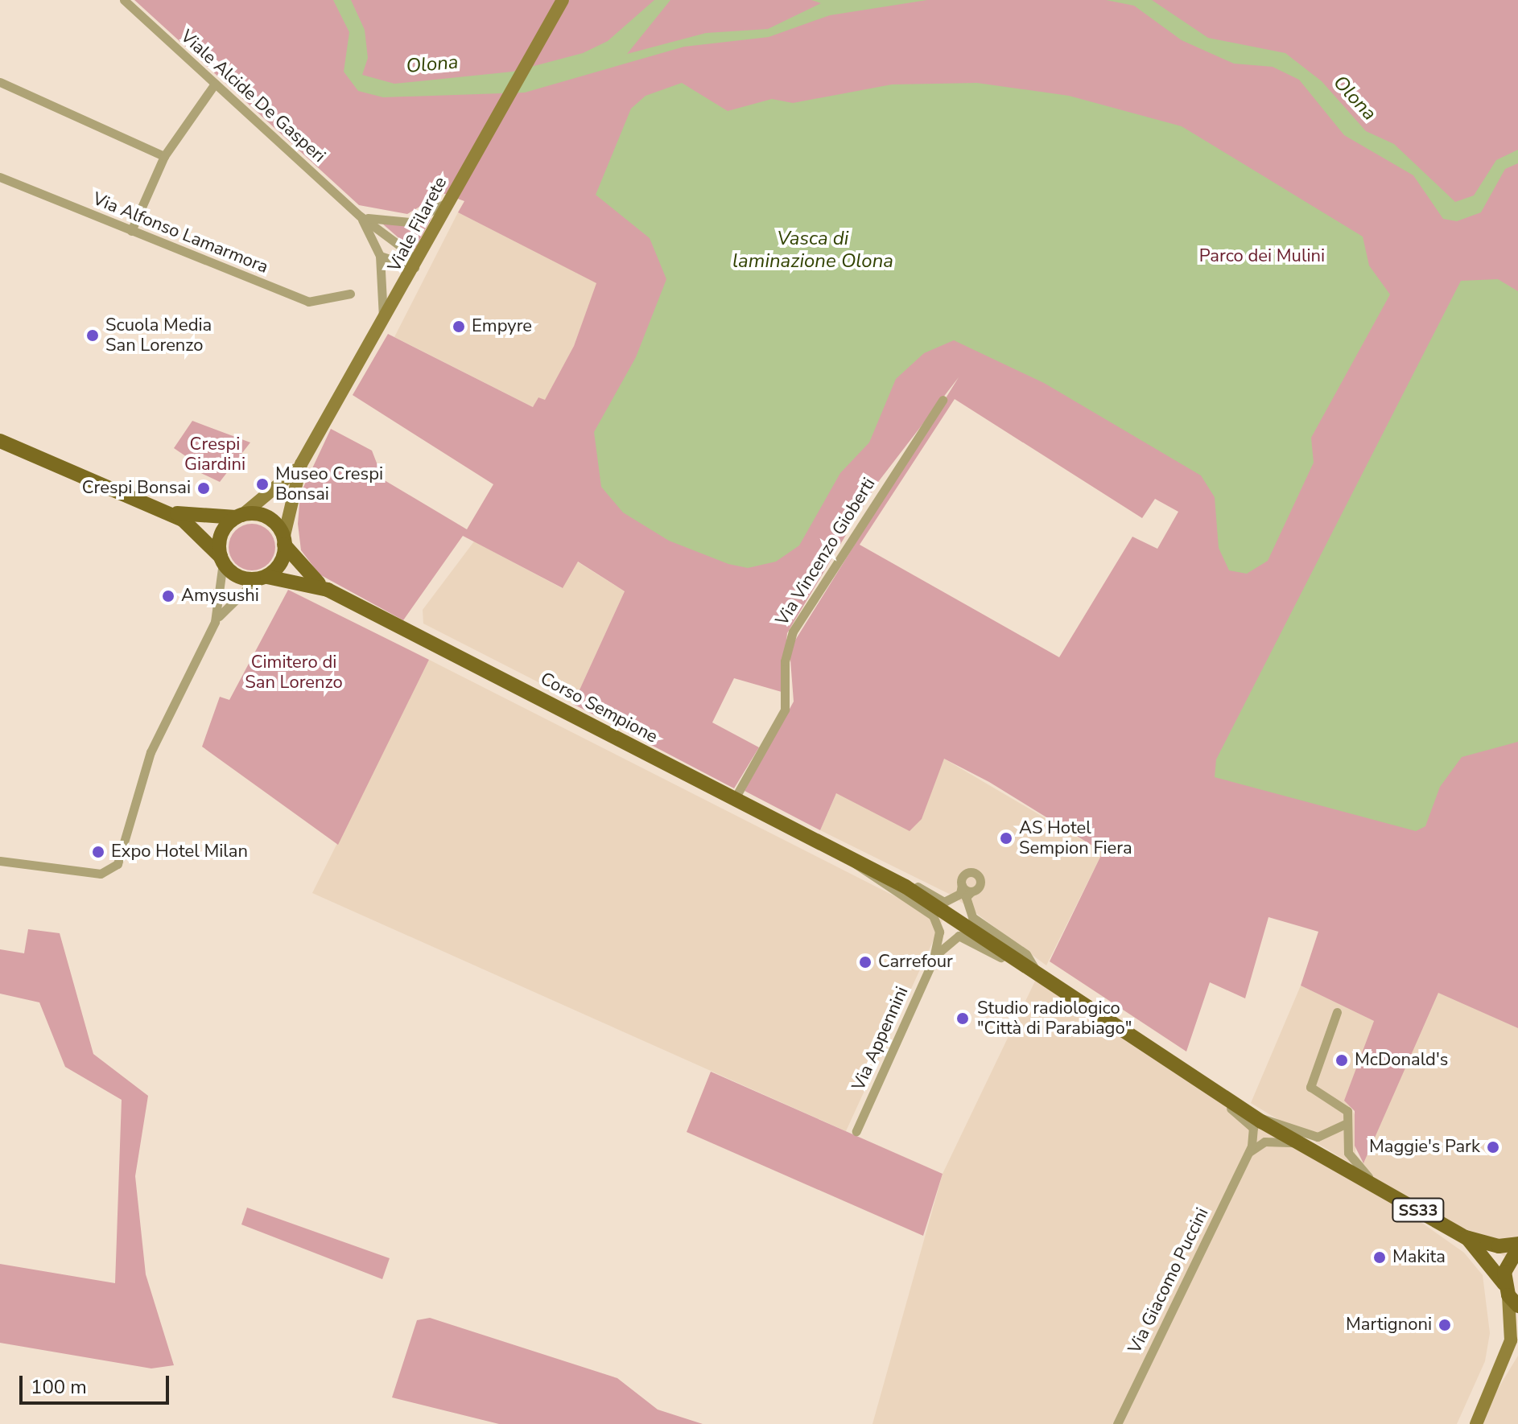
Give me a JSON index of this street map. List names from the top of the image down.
{
  "streets": {
    "main road": ["Corso Sempione", "SS33"],
    "street": [
      "Viale Alcide De Gasperi",
      "Viale Filarete",
      "Via Alfonso Lamarmora",
      "Via Vincenzo Gioberti",
      "Via Appennini",
      "Via Giacomo Puccini"
    ]
  },
  "crossings": [
    ["Viale Alcide De Gasperi", "Viale Filarete"],
    ["Viale Filarete", "Corso Sempione"],
    ["Via Vincenzo Gioberti", "Corso Sempione"],
    ["Corso Sempione", "Via Appennini"],
    ["Corso Sempione", "SS33"]
  ],
  "water": ["Olona", "Vasca di laminazione Olona"],
  "parks": ["Parco dei Mulini", "Crespi Giardini", "Cimitero di San Lorenzo"],
  "places": [
    "Empyre",
    "Scuola Media San Lorenzo",
    "Museo Crespi Bonsai",
    "Crespi Bonsai",
    "Amysushi",
    "AS Hotel Sempion Fiera",
    "Expo Hotel Milan",
    "Carrefour",
    "Studio radiologico \"Città di Parabiago\"",
    "McDonald's",
    "Maggie's Park",
    "Makita",
    "Martignoni"
  ],
  "scale_bar": "100 m"
}
